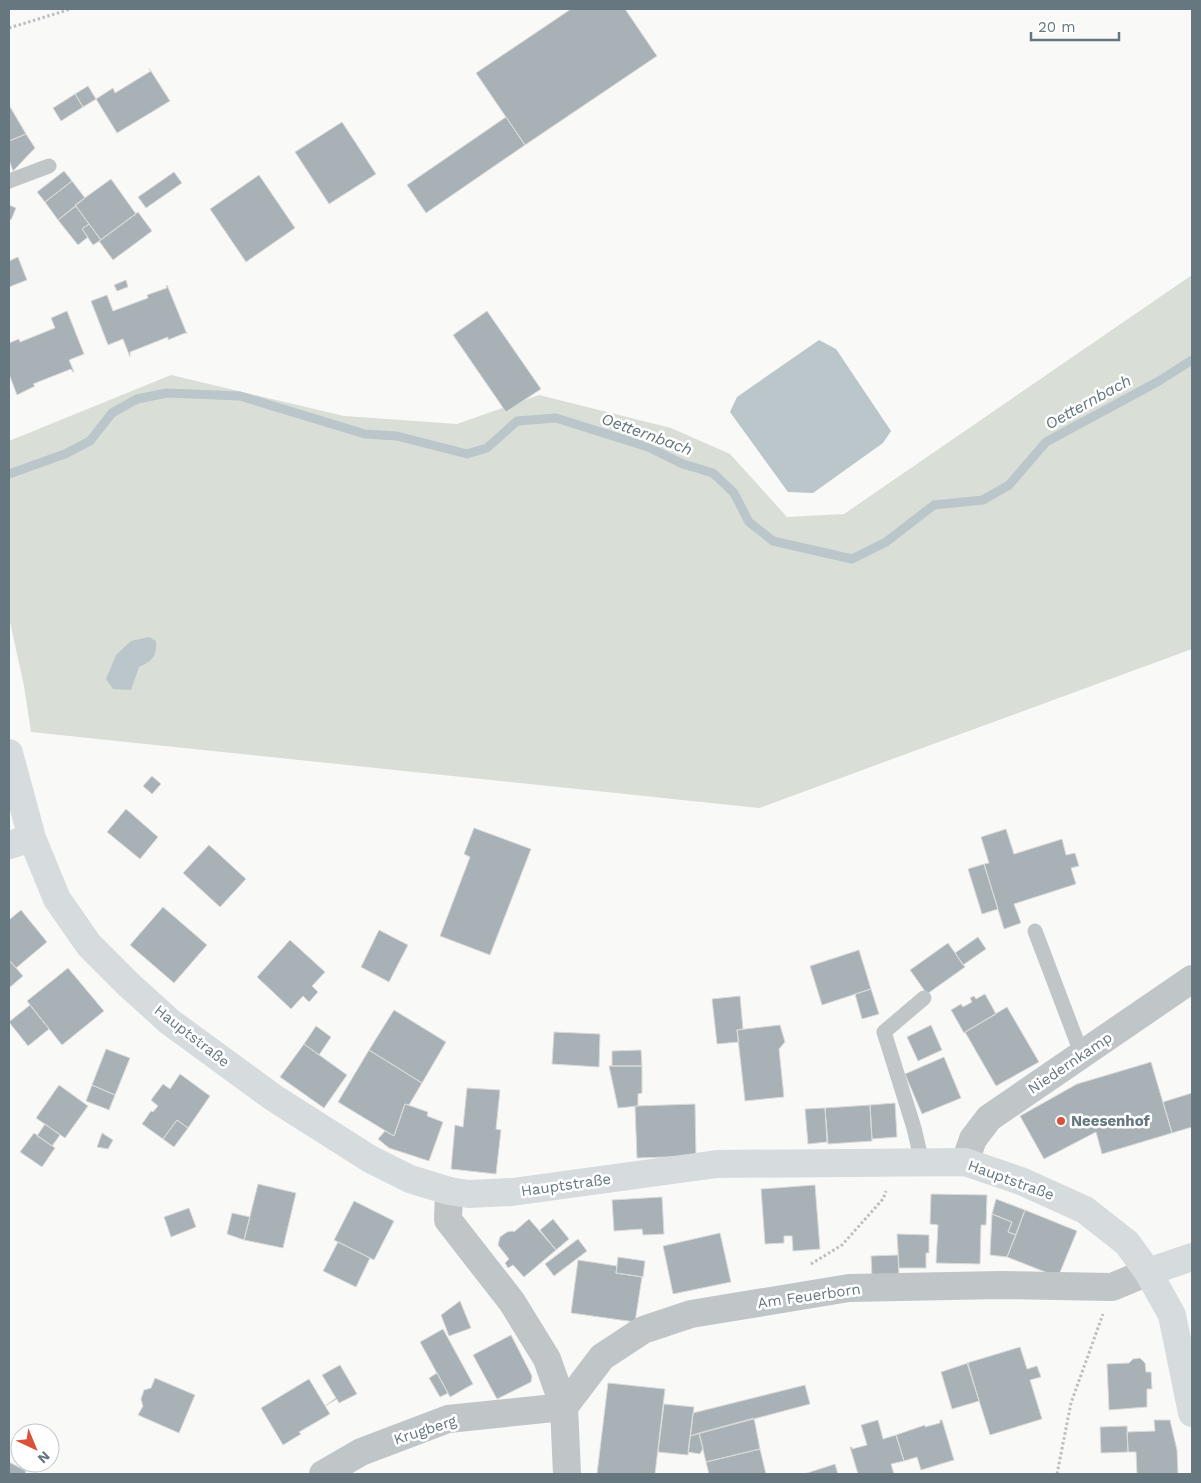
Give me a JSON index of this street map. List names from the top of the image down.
{
  "streets": {
    "main road": ["Hauptstraße"],
    "street": ["Niedernkamp", "Am Feuerborn", "Krugberg"]
  },
  "crossings": [
    ["Hauptstraße", "Niedernkamp"],
    ["Hauptstraße", "Am Feuerborn"],
    ["Am Feuerborn", "Krugberg"]
  ],
  "water": ["Oetternbach"],
  "places": ["Neesenhof"],
  "scale_bar": "20 m",
  "north": "bottom right"
}
